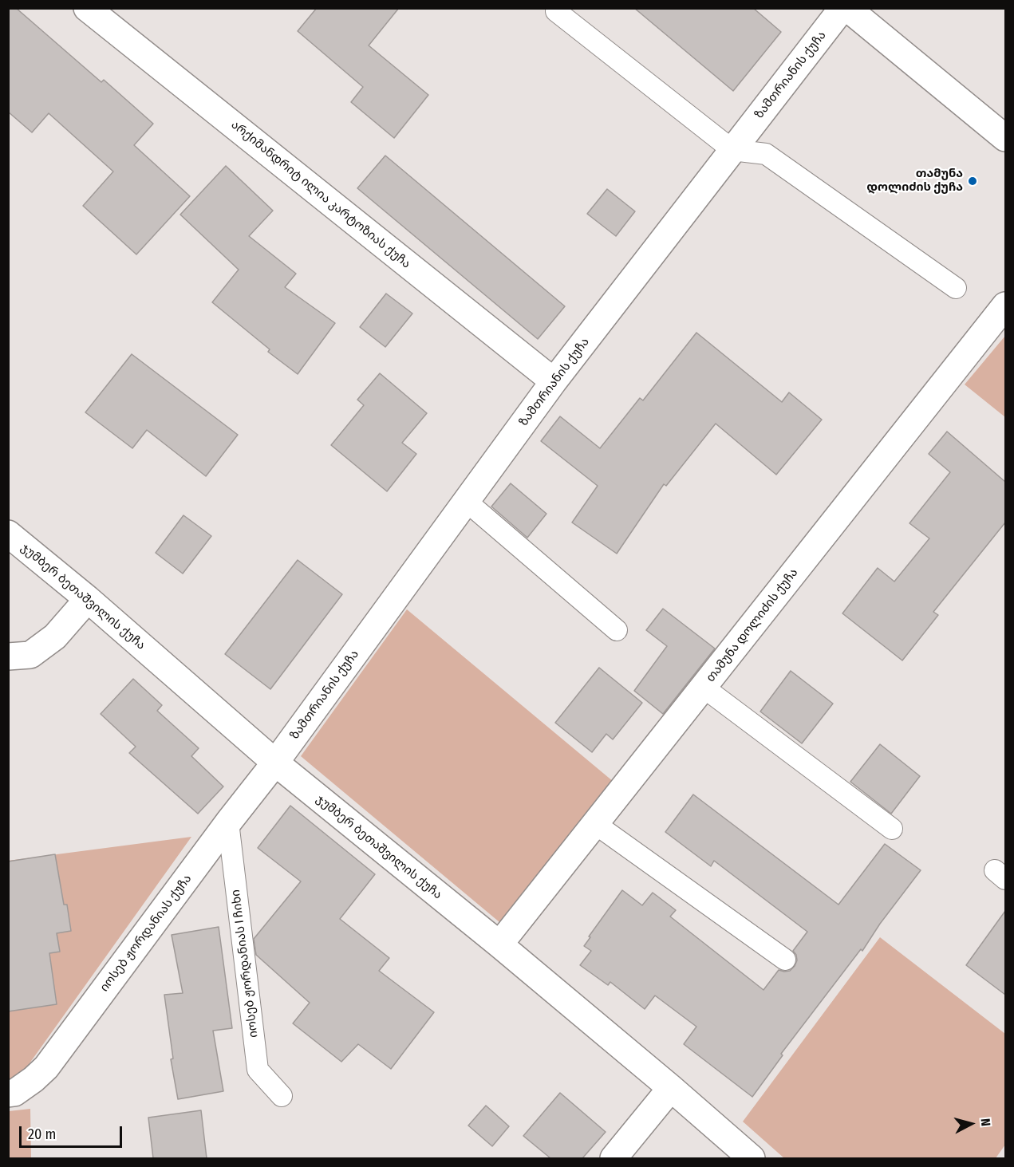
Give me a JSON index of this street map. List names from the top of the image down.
{
  "streets": {
    "street": [
      "ზამთრიანის ქუჩა",
      "არქიმანდრიტ ილია კარტოზიას ქუჩა",
      "ჯუმბერ ბეთაშვილის ქუჩა",
      "თამუნა დოლიძის ქუჩა",
      "იოსებ ჟორდანიას ქუჩა"
    ],
    "lane": ["იოსებ ჟორდანიას I ჩიხი"]
  },
  "crossings": [
    ["ზამთრიანის ქუჩა", "არქიმანდრიტ ილია კარტოზიას ქუჩა"],
    ["ზამთრიანის ქუჩა", "ჯუმბერ ბეთაშვილის ქუჩა"],
    ["ზამთრიანის ქუჩა", "იოსებ ჟორდანიას ქუჩა"],
    ["ჯუმბერ ბეთაშვილის ქუჩა", "თამუნა დოლიძის ქუჩა"],
    ["ჯუმბერ ბეთაშვილის ქუჩა", "იოსებ ჟორდანიას ქუჩა"],
    ["იოსებ ჟორდანიას ქუჩა", "იოსებ ჟორდანიას I ჩიხი"]
  ],
  "places": ["თამუნა დოლიძის ქუჩა"],
  "scale_bar": "20 m",
  "north": "right"
}
